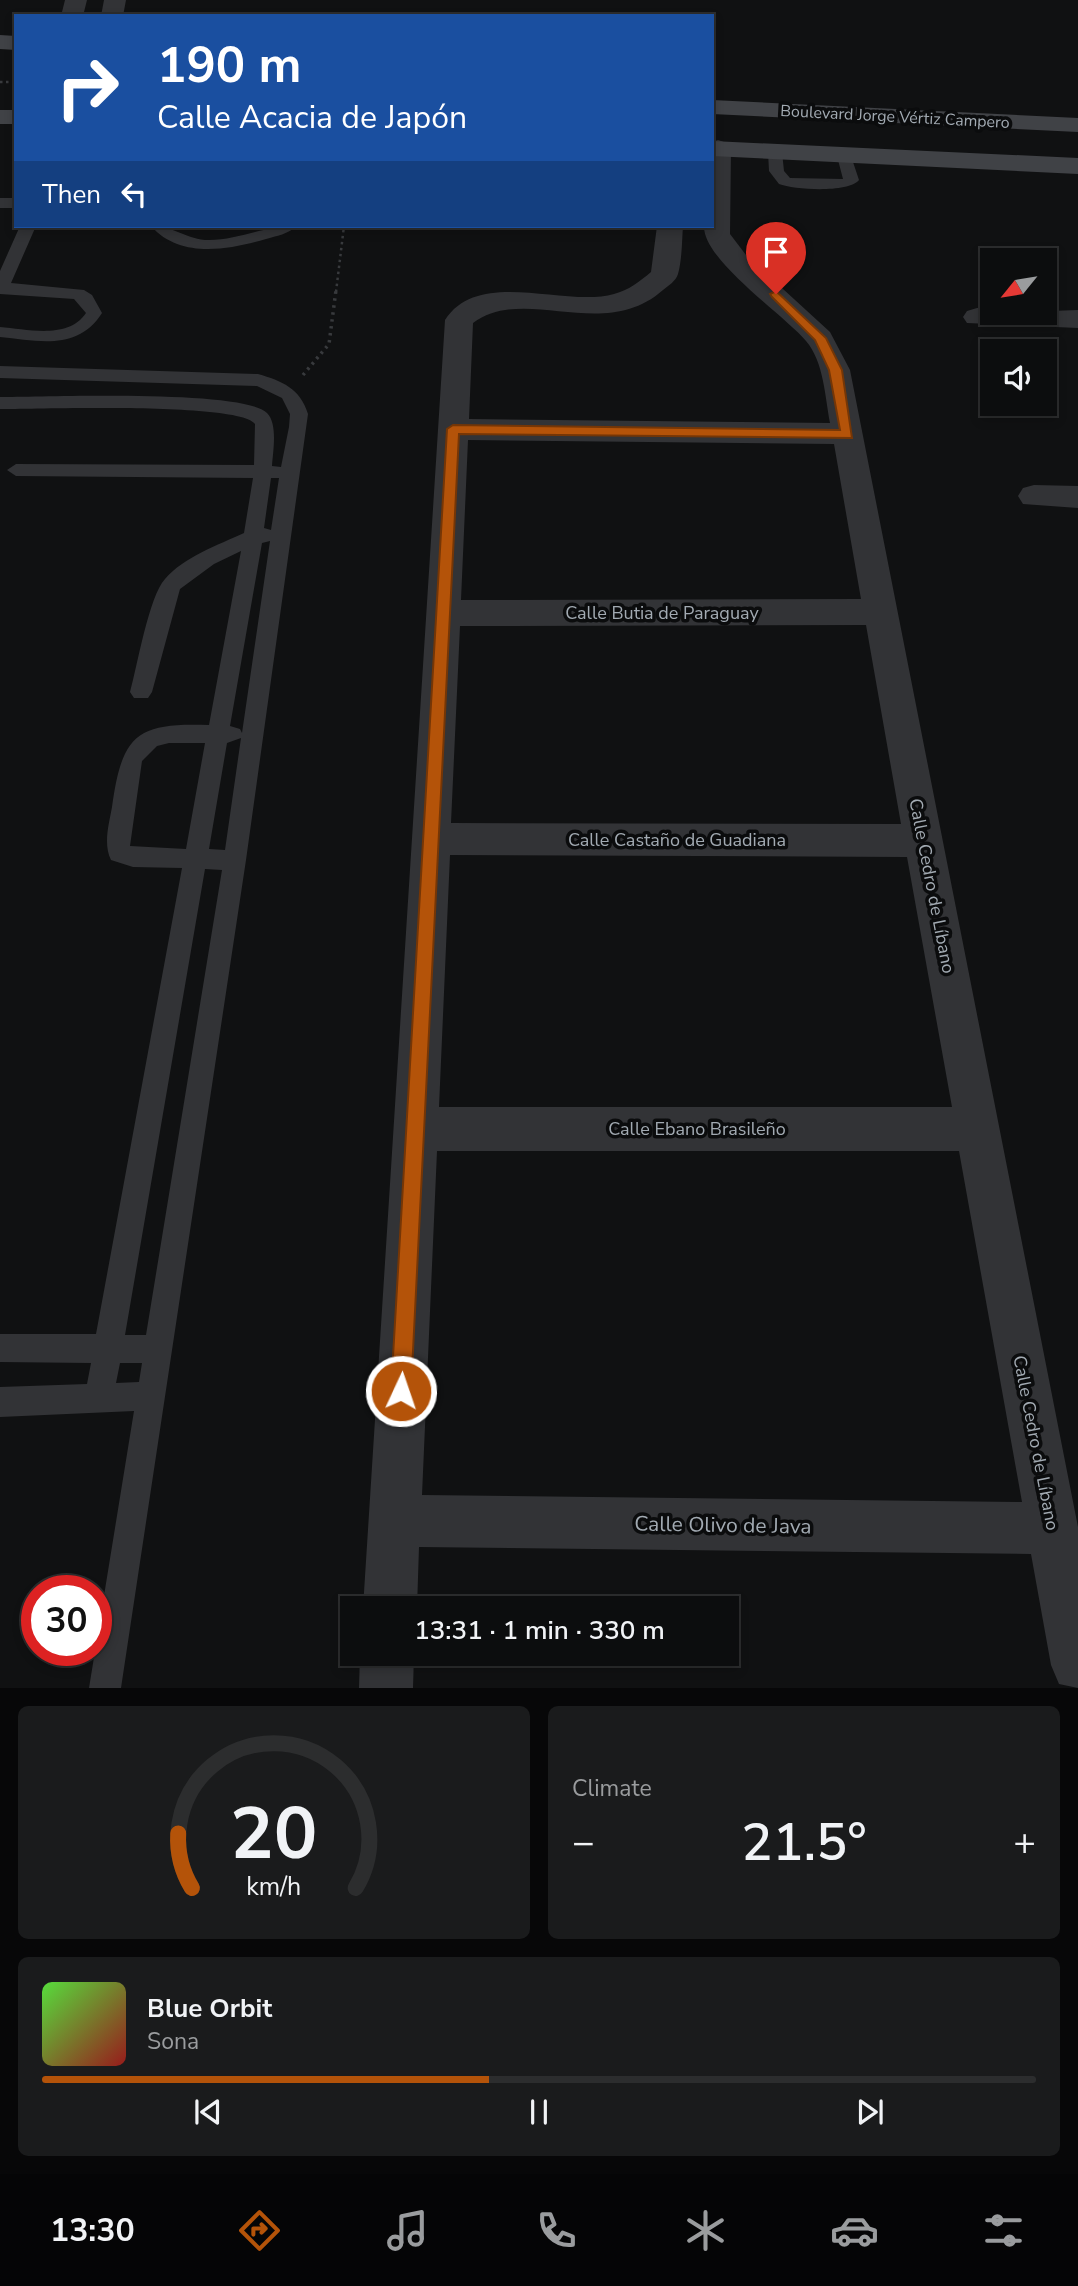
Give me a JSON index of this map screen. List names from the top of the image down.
{
  "streets": {
    "main road": ["Boulevard Jorge Vértiz Campero"],
    "street": [
      "Calle Butia de Paraguay",
      "Calle Castaño de Guadiana",
      "Calle Cedro de Líbano",
      "Calle Ebano Brasileño",
      "Calle Olivo de Java"
    ]
  },
  "crossings": [
    ["Calle Butia de Paraguay", "Calle Cedro de Líbano"],
    ["Calle Castaño de Guadiana", "Calle Cedro de Líbano"],
    ["Calle Cedro de Líbano", "Calle Ebano Brasileño"],
    ["Calle Cedro de Líbano", "Calle Olivo de Java"]
  ],
  "north": "bottom left",
  "page": {
    "turn": ["190 m", "Calle Acacia de Japón"],
    "then": "Then",
    "limit": "30",
    "trip": "13:31 · 1 min · 330 m",
    "tile": "Climate",
    "heat": ["−", "21.5°", "+"],
    "song": ["Blue Orbit", "Sona"],
    "tabs": "13:30",
    "gauge": ["20", "km/h"]
  }
}
